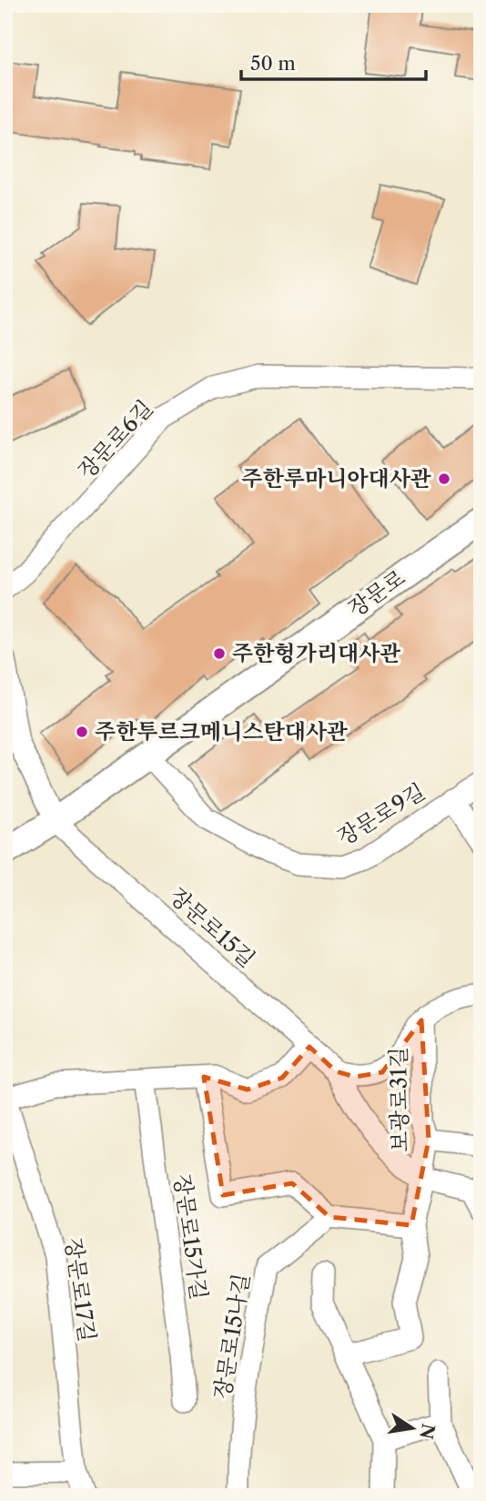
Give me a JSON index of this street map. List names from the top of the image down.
{
  "streets": {
    "street": [
      "장문로6길",
      "장문로",
      "장문로9길",
      "장문로15길",
      "보광로31길",
      "장문로15가길",
      "장문로17길",
      "장문로15나길"
    ]
  },
  "crossings": [
    ["장문로", "장문로9길"],
    ["장문로", "장문로15길"],
    ["장문로15길", "보광로31길"],
    ["장문로15가길", "장문로15나길"]
  ],
  "places": ["주한루마니아대사관", "주한헝가리대사관", "주한투르크메니스탄대사관"],
  "scale_bar": "50 m",
  "north": "right"
}
